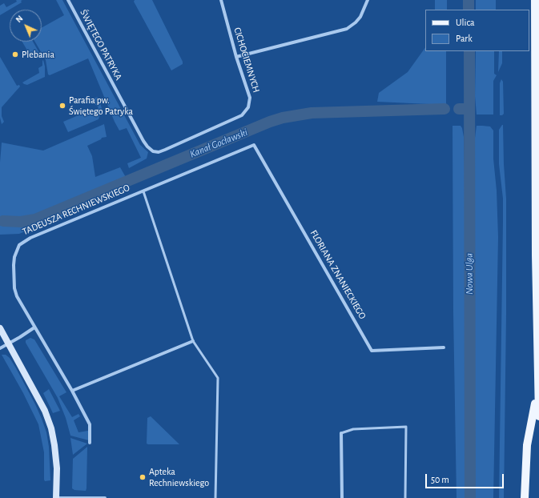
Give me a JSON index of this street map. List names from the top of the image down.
{
  "streets": {
    "street": [
      "ŚWIĘTEGO PATRYKA",
      "CICHOCIEMNYCH",
      "TADEUSZA RECHNIEWSKIEGO",
      "FLORIANA ZNANIECKIEGO"
    ]
  },
  "crossings": [
    ["ŚWIĘTEGO PATRYKA", "CICHOCIEMNYCH"],
    ["TADEUSZA RECHNIEWSKIEGO", "FLORIANA ZNANIECKIEGO"]
  ],
  "water": ["Kanał Gocławski", "Nowa Ulga"],
  "places": ["Plebania", "Parafia pw. Świętego Patryka", "Apteka Rechniewskiego"],
  "legend": ["Ulica", "Park"],
  "scale_bar": "50 m",
  "north": "top left"
}
